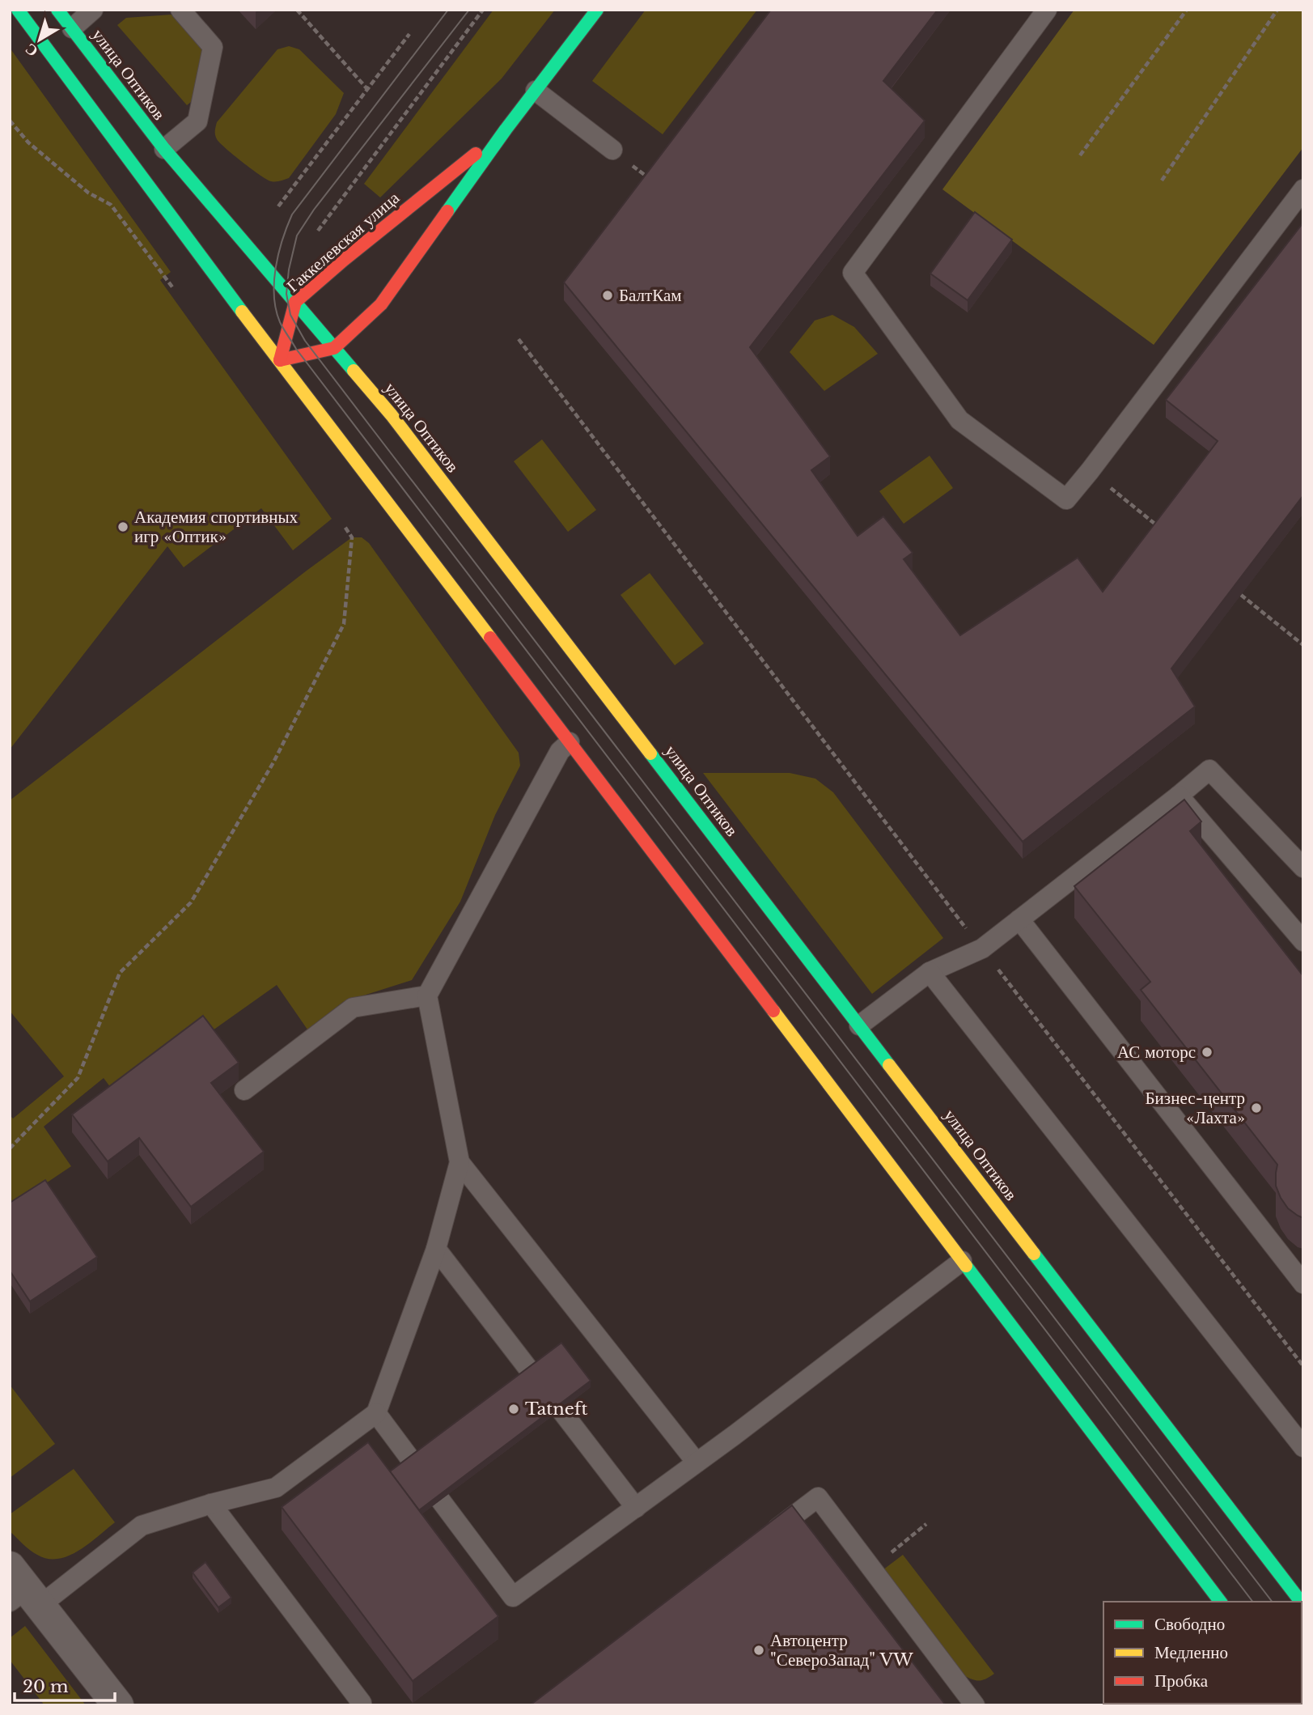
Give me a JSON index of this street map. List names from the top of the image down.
{
  "streets": {
    "main road": ["улица Оптиков", "Гаккелевская улица"]
  },
  "crossings": [
    ["улица Оптиков", "Гаккелевская улица"]
  ],
  "places": [
    "БалтКам",
    "Академия спортивных игр «Оптик»",
    "АС моторс",
    "Бизнес-центр «Лахта»",
    "Tatneft",
    "Автоцентр \"СевероЗапад\" VW"
  ],
  "legend": ["Свободно", "Медленно", "Пробка"],
  "scale_bar": "20 m",
  "north": "bottom left"
}
